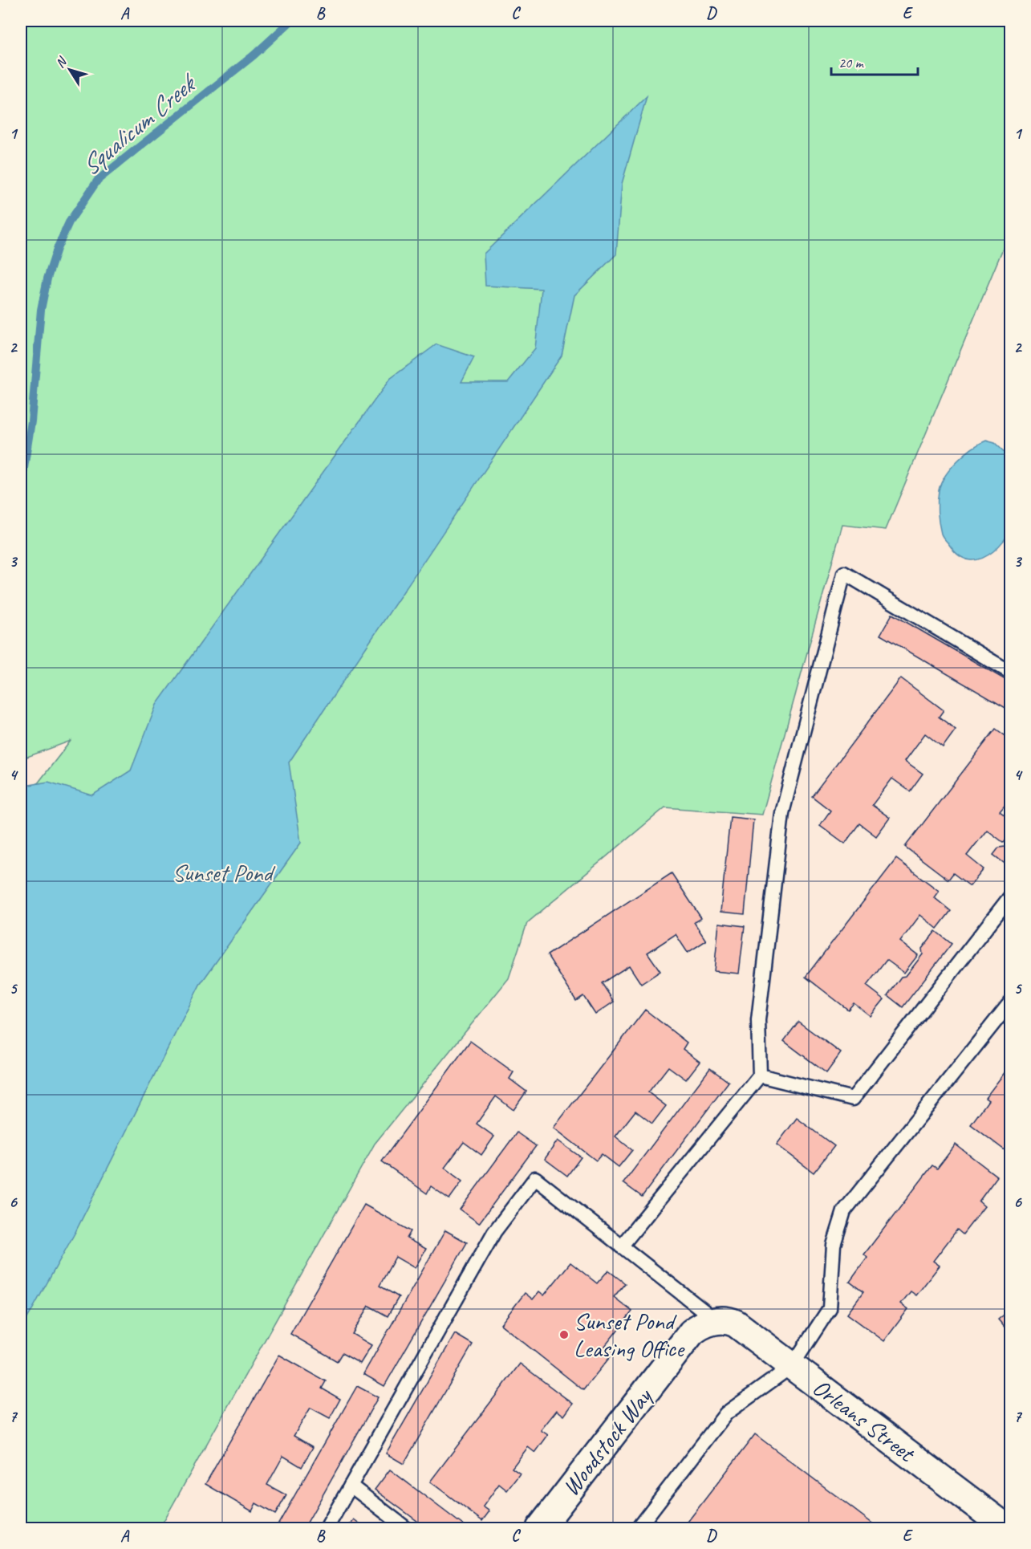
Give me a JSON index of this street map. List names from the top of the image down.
{
  "streets": {
    "main road": ["Orleans Street", "Woodstock Way"]
  },
  "crossings": [
    ["Orleans Street", "Woodstock Way"]
  ],
  "water": ["Squalicum Creek"],
  "parks": ["Sunset Pond"],
  "places": ["Sunset Pond Leasing Office"],
  "scale_bar": "20 m",
  "north": "top left",
  "grid": {
    "columns": [
      "A",
      "B",
      "C",
      "D",
      "E"
    ],
    "rows": [
      "1",
      "2",
      "3",
      "4",
      "5",
      "6",
      "7"
    ]
  }
}
